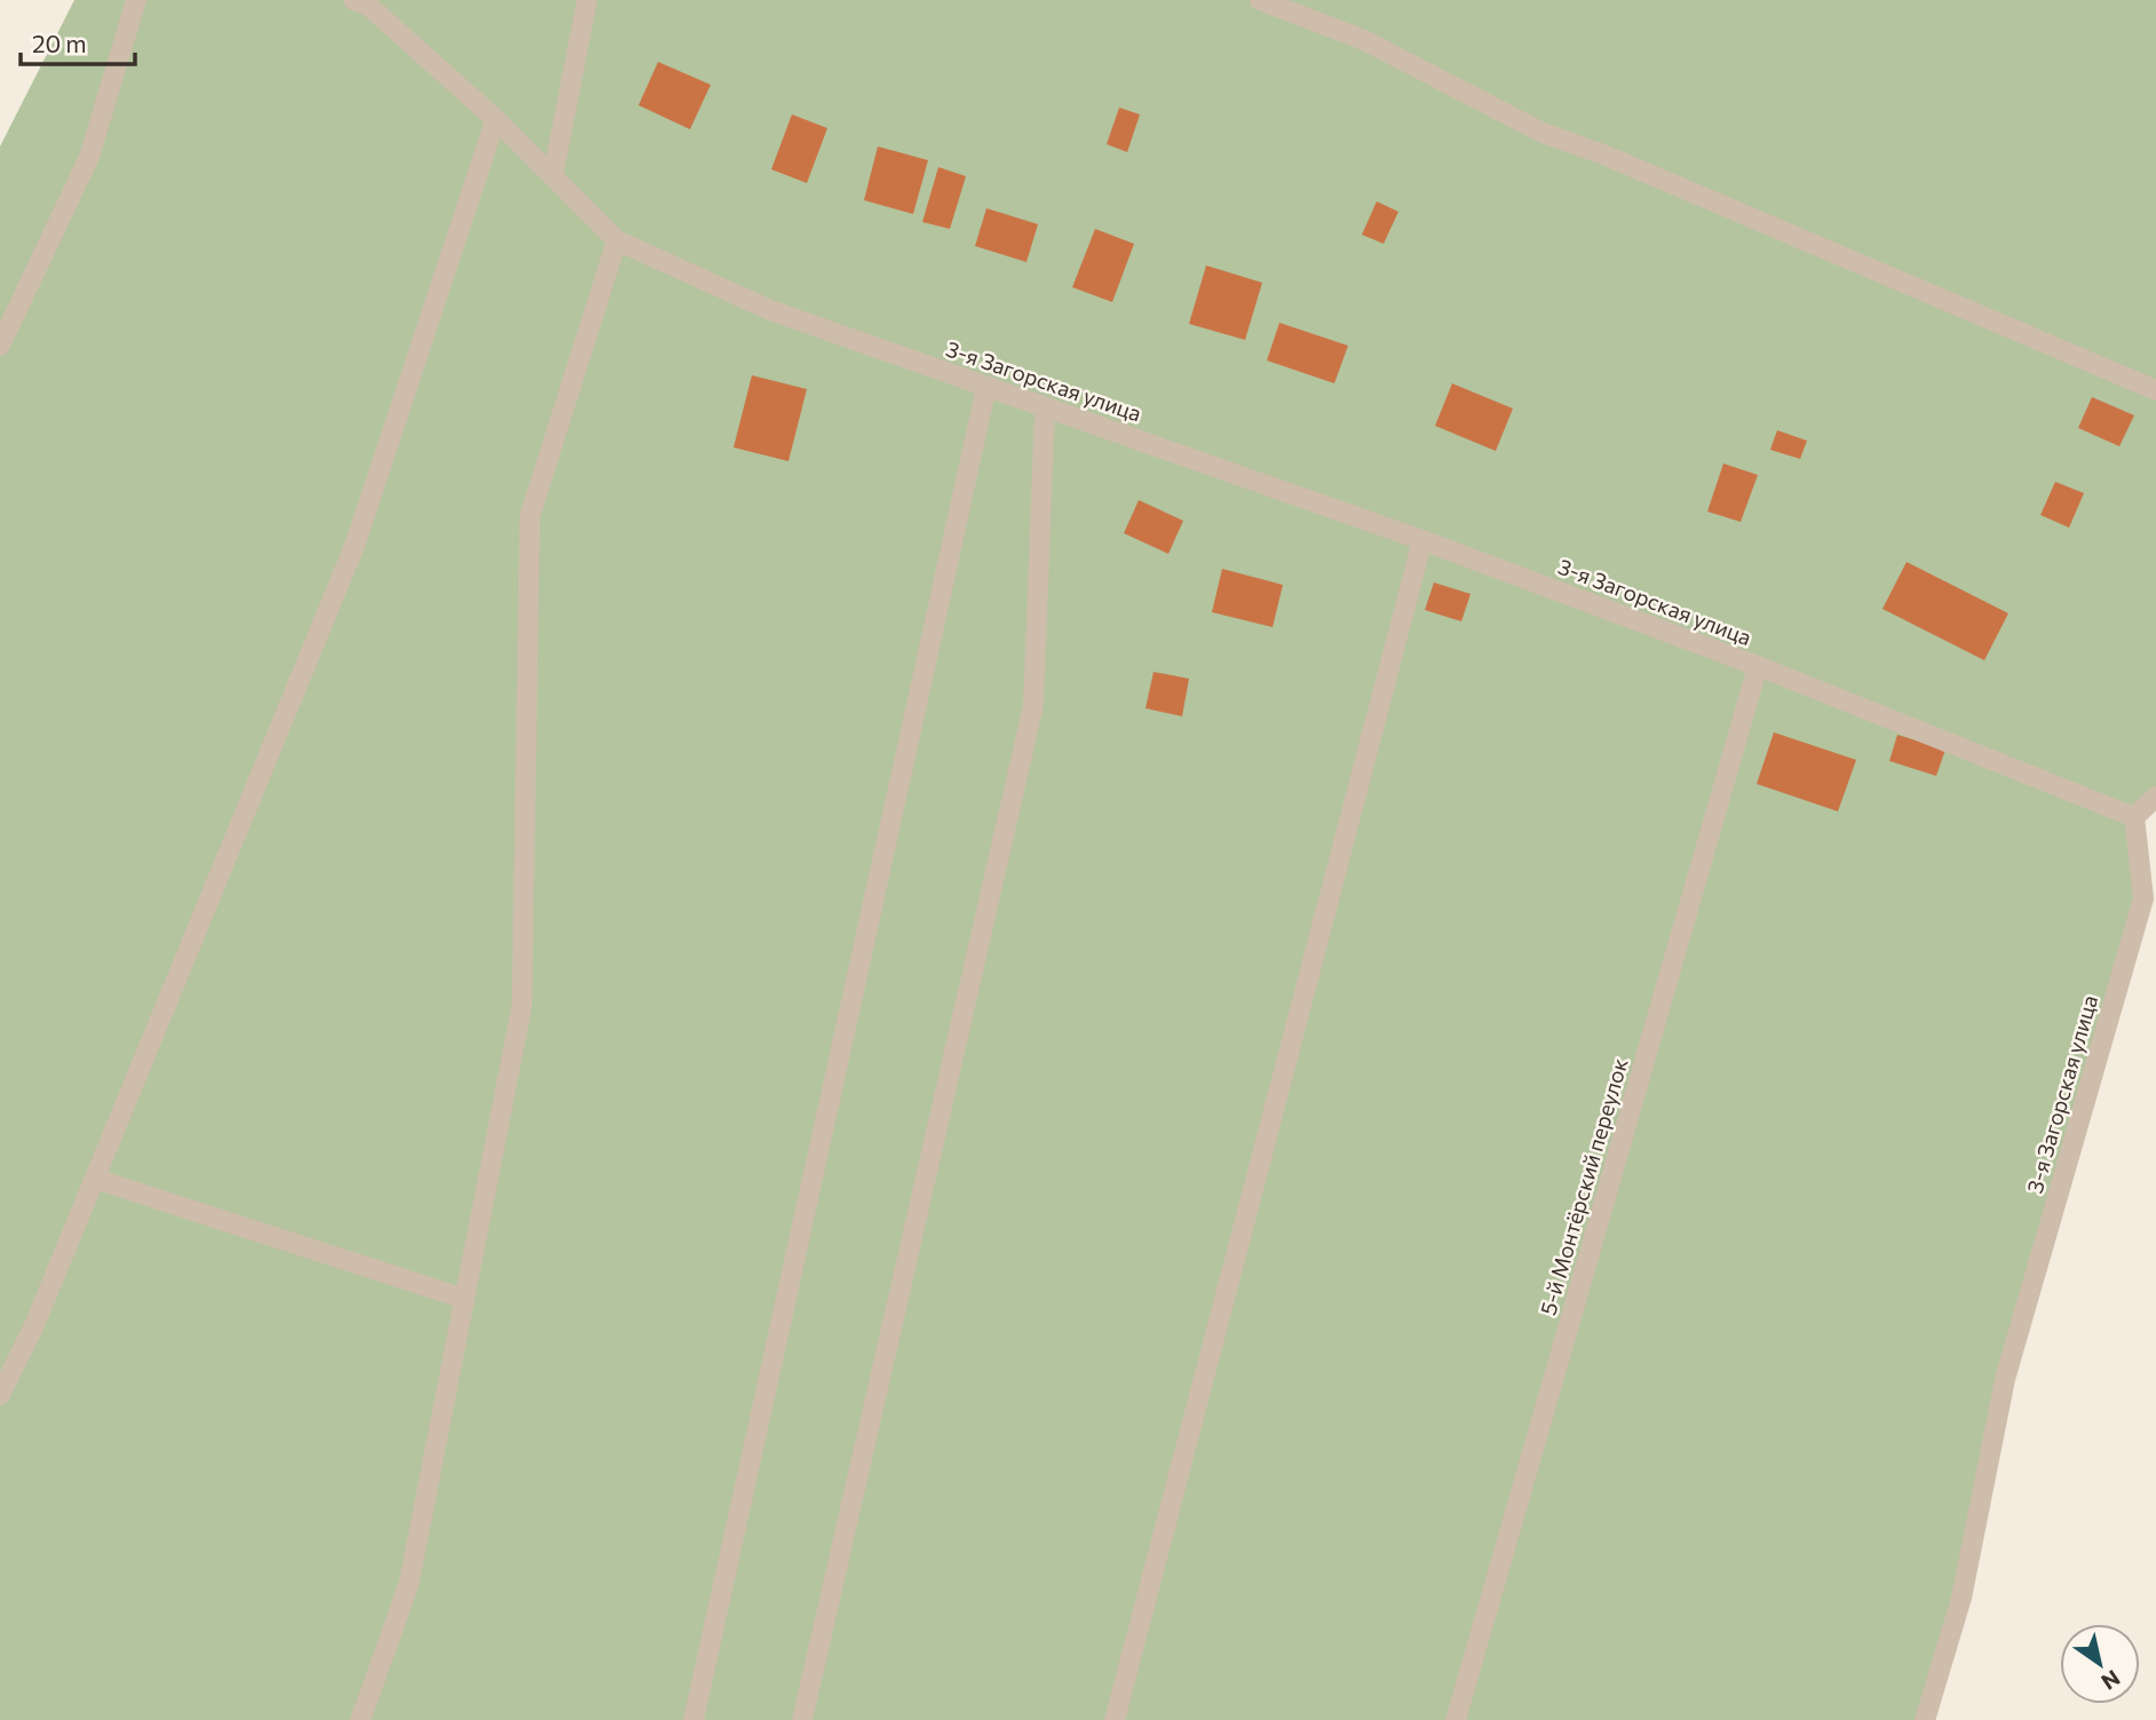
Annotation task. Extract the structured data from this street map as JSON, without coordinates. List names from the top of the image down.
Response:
{
  "streets": {
    "street": ["3-я Загорская улица", "5-й Монтёрский переулок"]
  },
  "crossings": [
    ["3-я Загорская улица", "5-й Монтёрский переулок"]
  ],
  "scale_bar": "20 m",
  "north": "bottom right"
}
